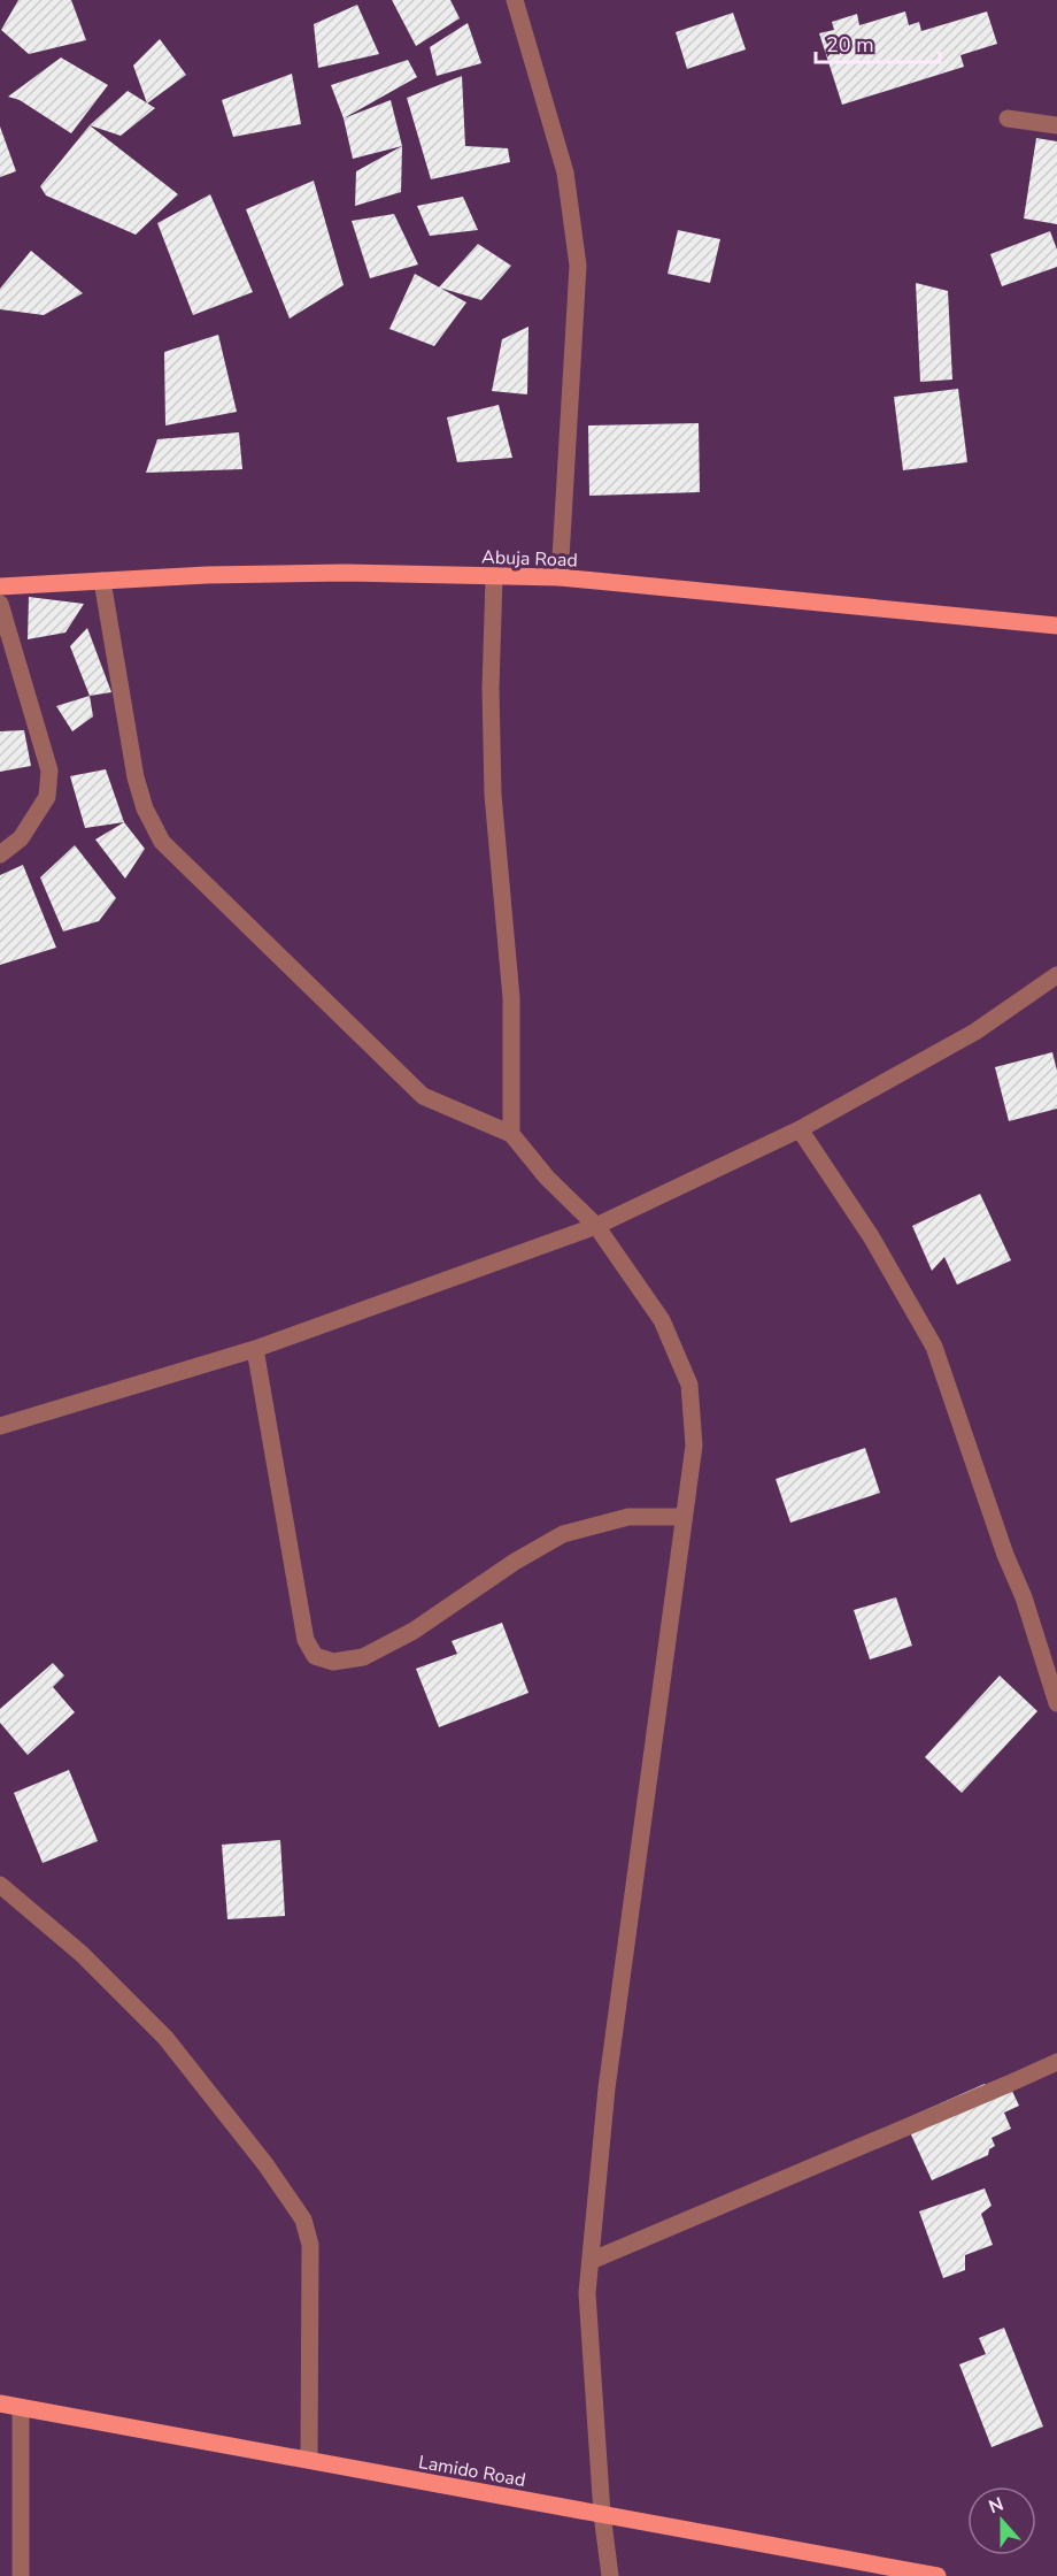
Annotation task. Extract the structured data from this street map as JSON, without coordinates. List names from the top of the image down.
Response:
{
  "streets": {
    "main road": ["Abuja Road", "Lamido Road"]
  },
  "scale_bar": "20 m",
  "north": "top"
}
